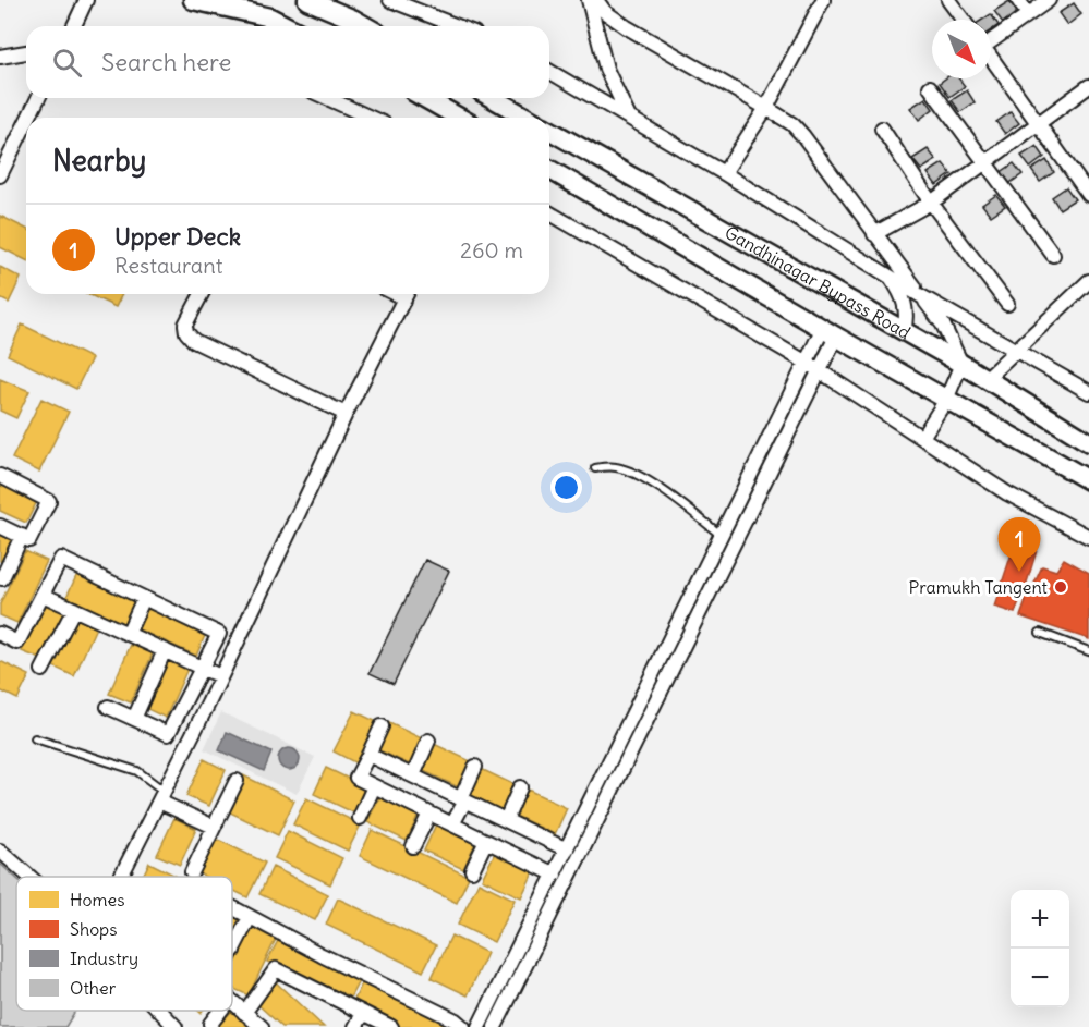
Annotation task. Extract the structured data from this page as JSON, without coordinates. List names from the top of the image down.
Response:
{
  "streets": {
    "main road": ["Gandhinagar Bypass Road"]
  },
  "places": ["Pramukh Tangent"],
  "legend": [
    "Homes",
    "Shops",
    "Industry",
    "Other"
  ],
  "north": "bottom right",
  "page": {
    "search": "Search here",
    "heading": "Nearby",
    "list": [
      {
        "mark": "1",
        "name": "Upper Deck",
        "note": "Restaurant",
        "value": "260 m"
      }
    ],
    "pins": "1",
    "map_buttons": ["+", "−"]
  }
}
